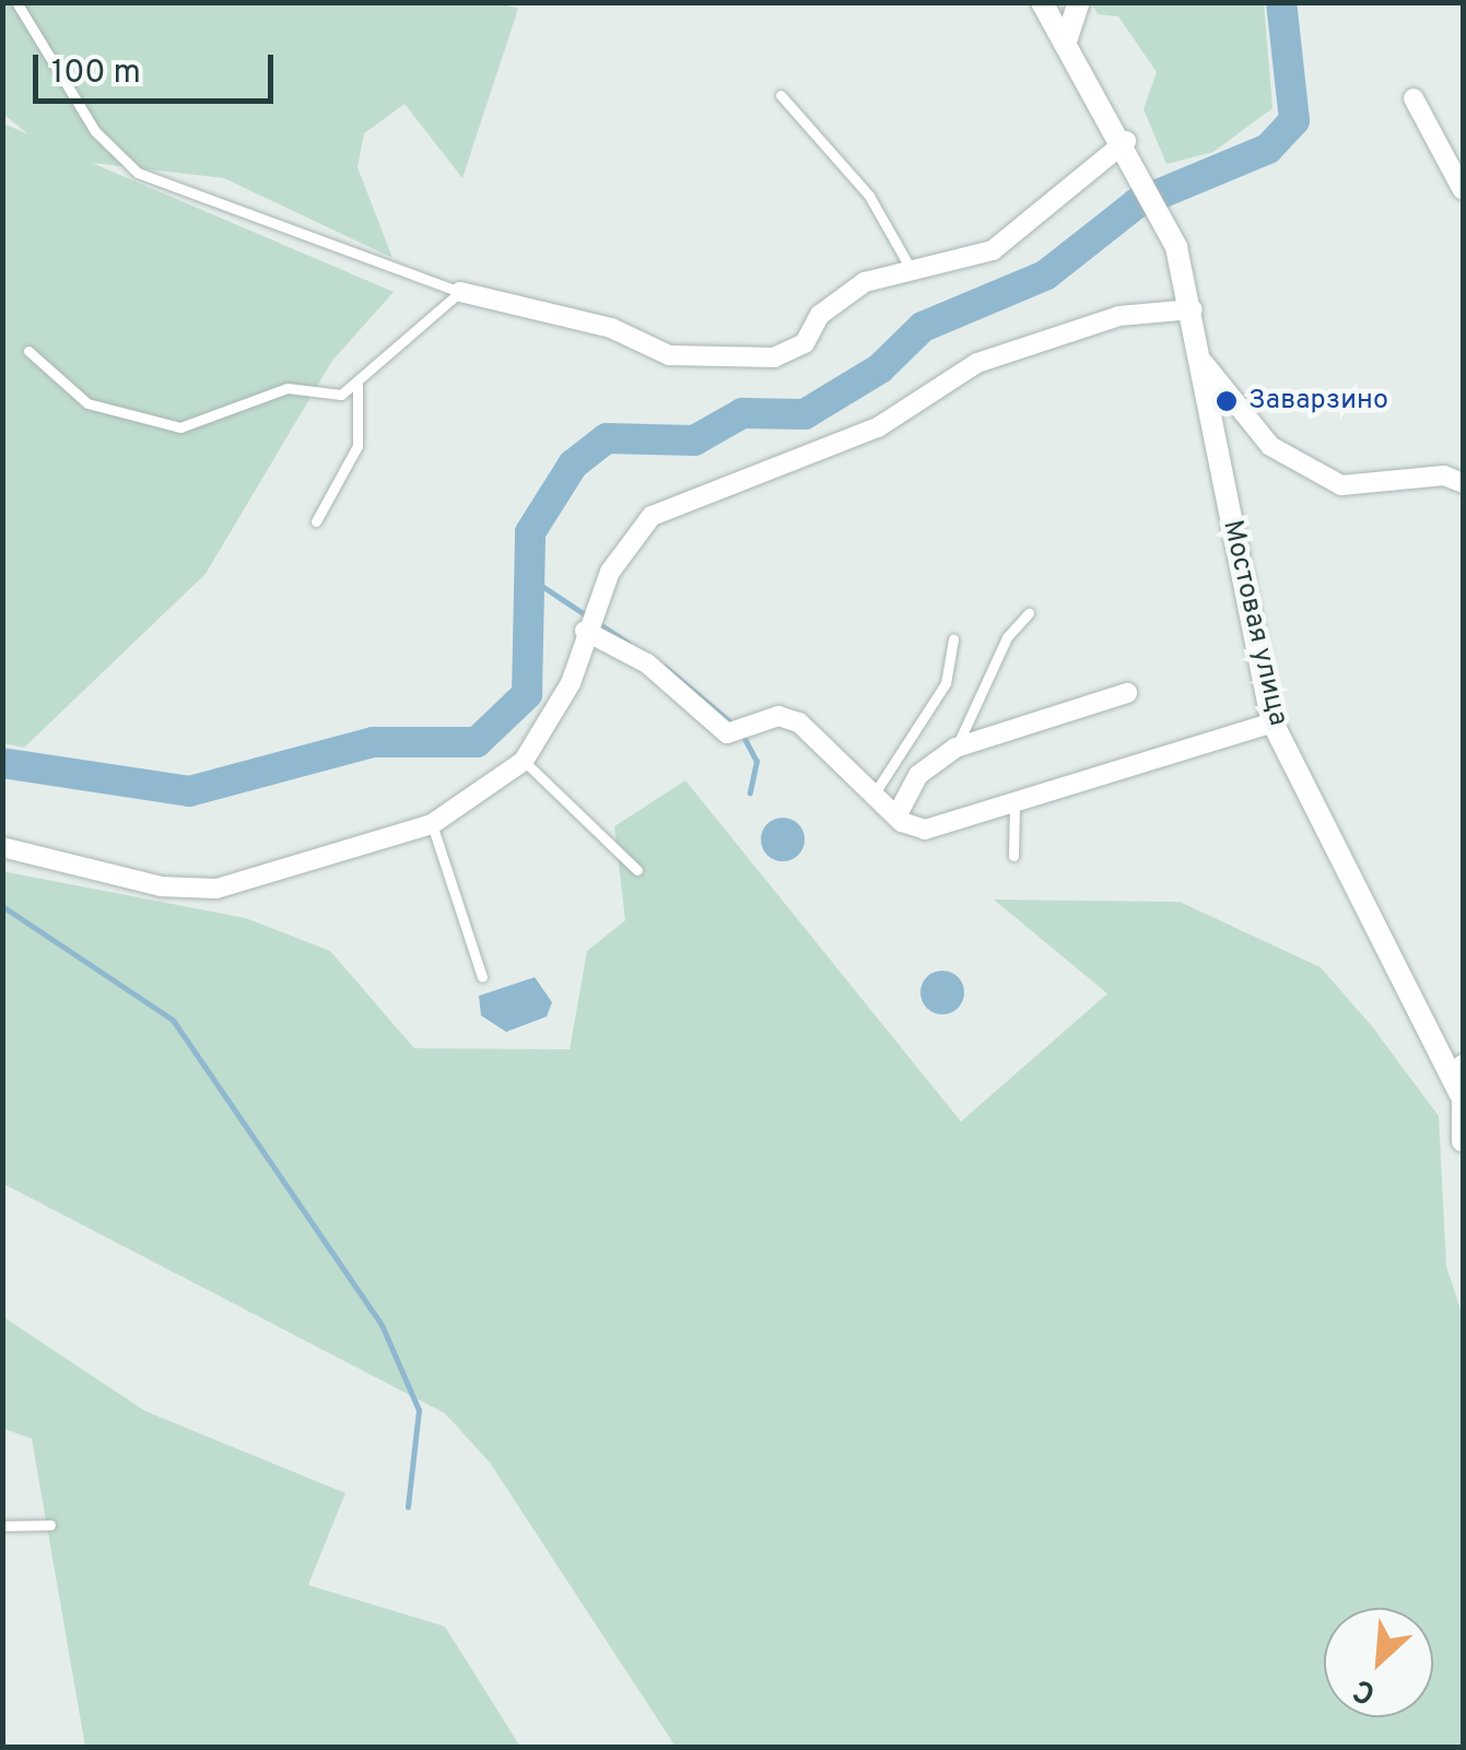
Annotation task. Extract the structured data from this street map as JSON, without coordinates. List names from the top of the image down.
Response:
{
  "streets": {
    "street": ["Мостовая улица"]
  },
  "places": ["Заварзино"],
  "scale_bar": "100 m",
  "north": "bottom left"
}
